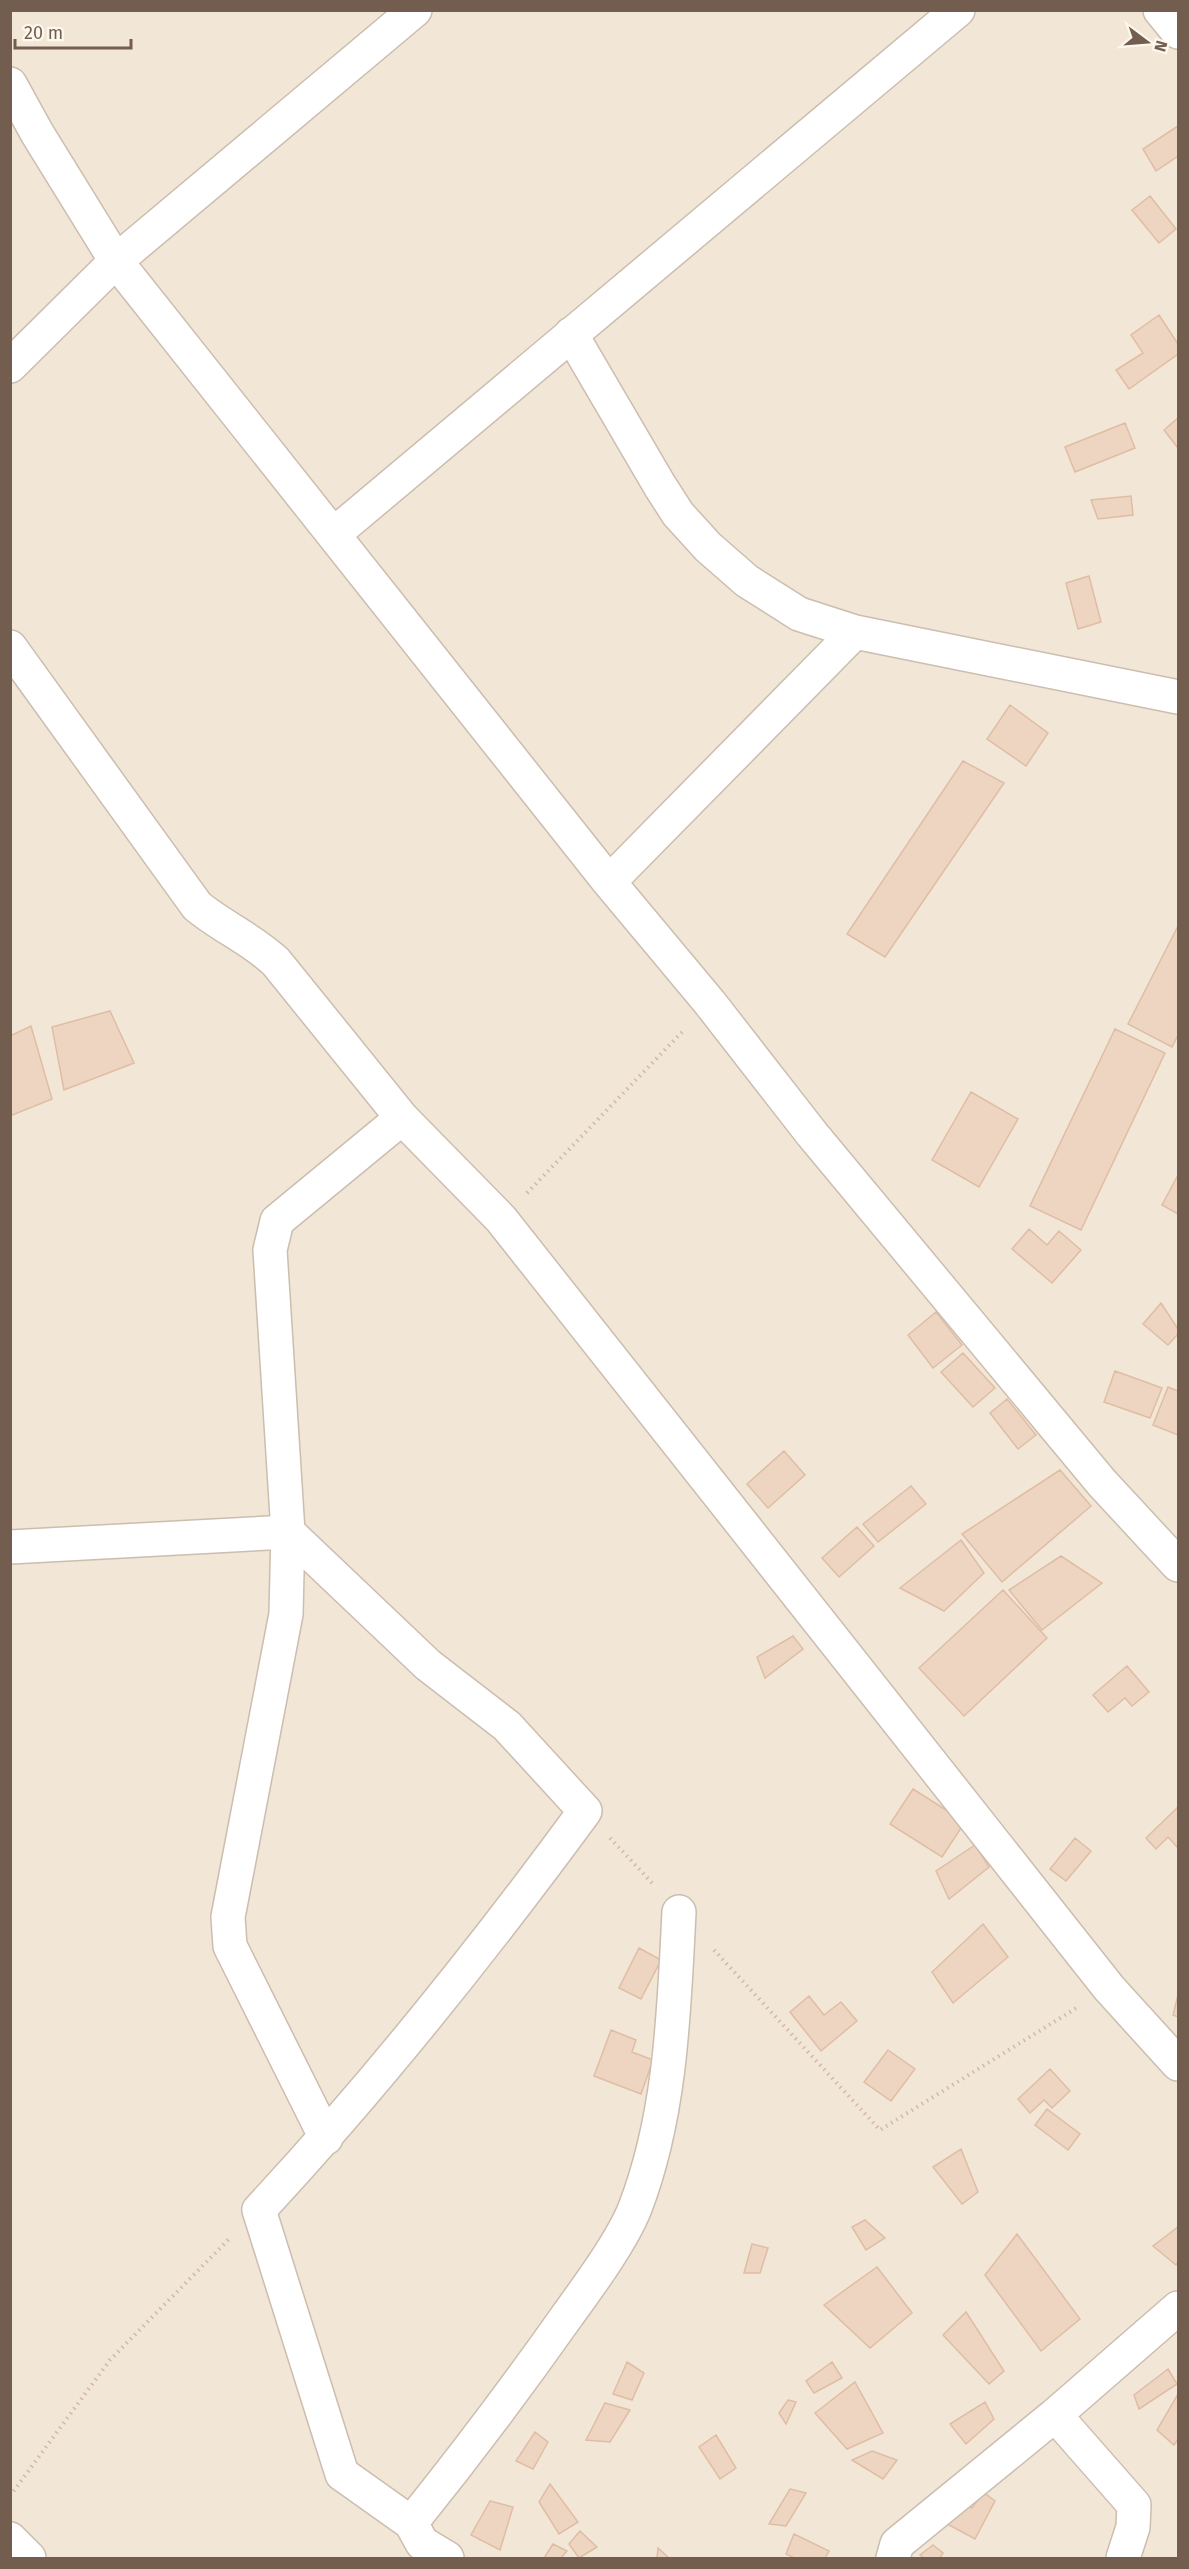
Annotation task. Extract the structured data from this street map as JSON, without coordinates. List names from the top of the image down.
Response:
{
  "scale_bar": "20 m",
  "north": "right"
}
